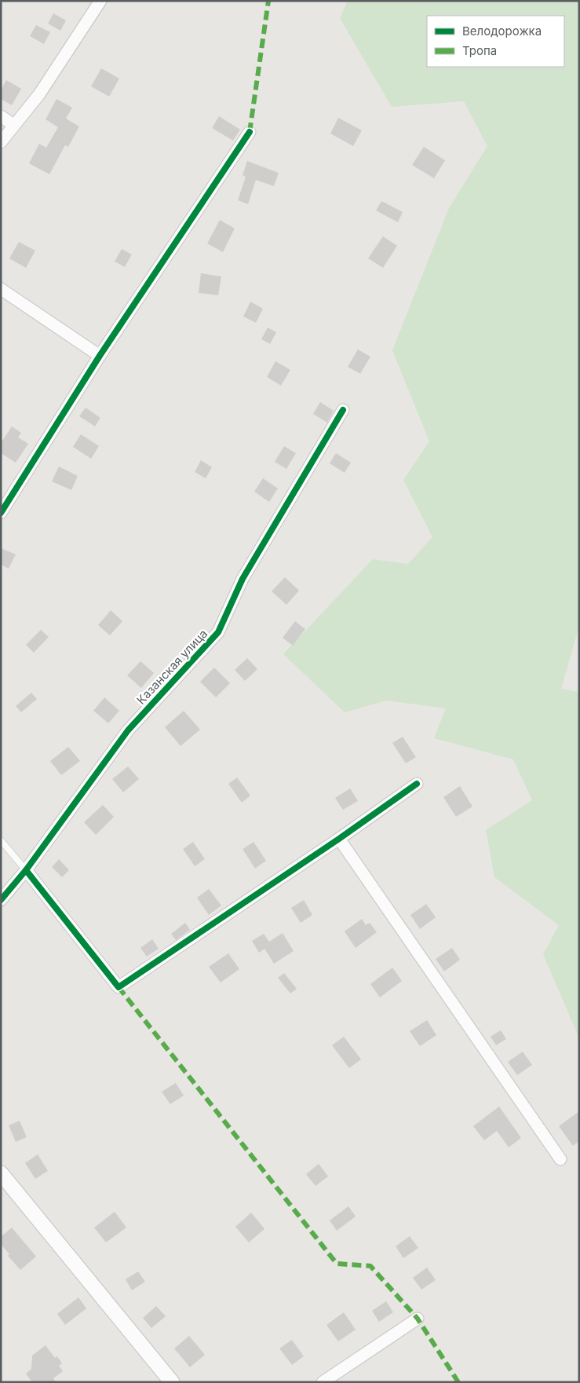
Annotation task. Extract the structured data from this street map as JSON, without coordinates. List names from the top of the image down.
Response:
{
  "streets": {
    "street": ["Казанская улица"]
  },
  "legend": ["Велодорожка", "Тропа"]
}
